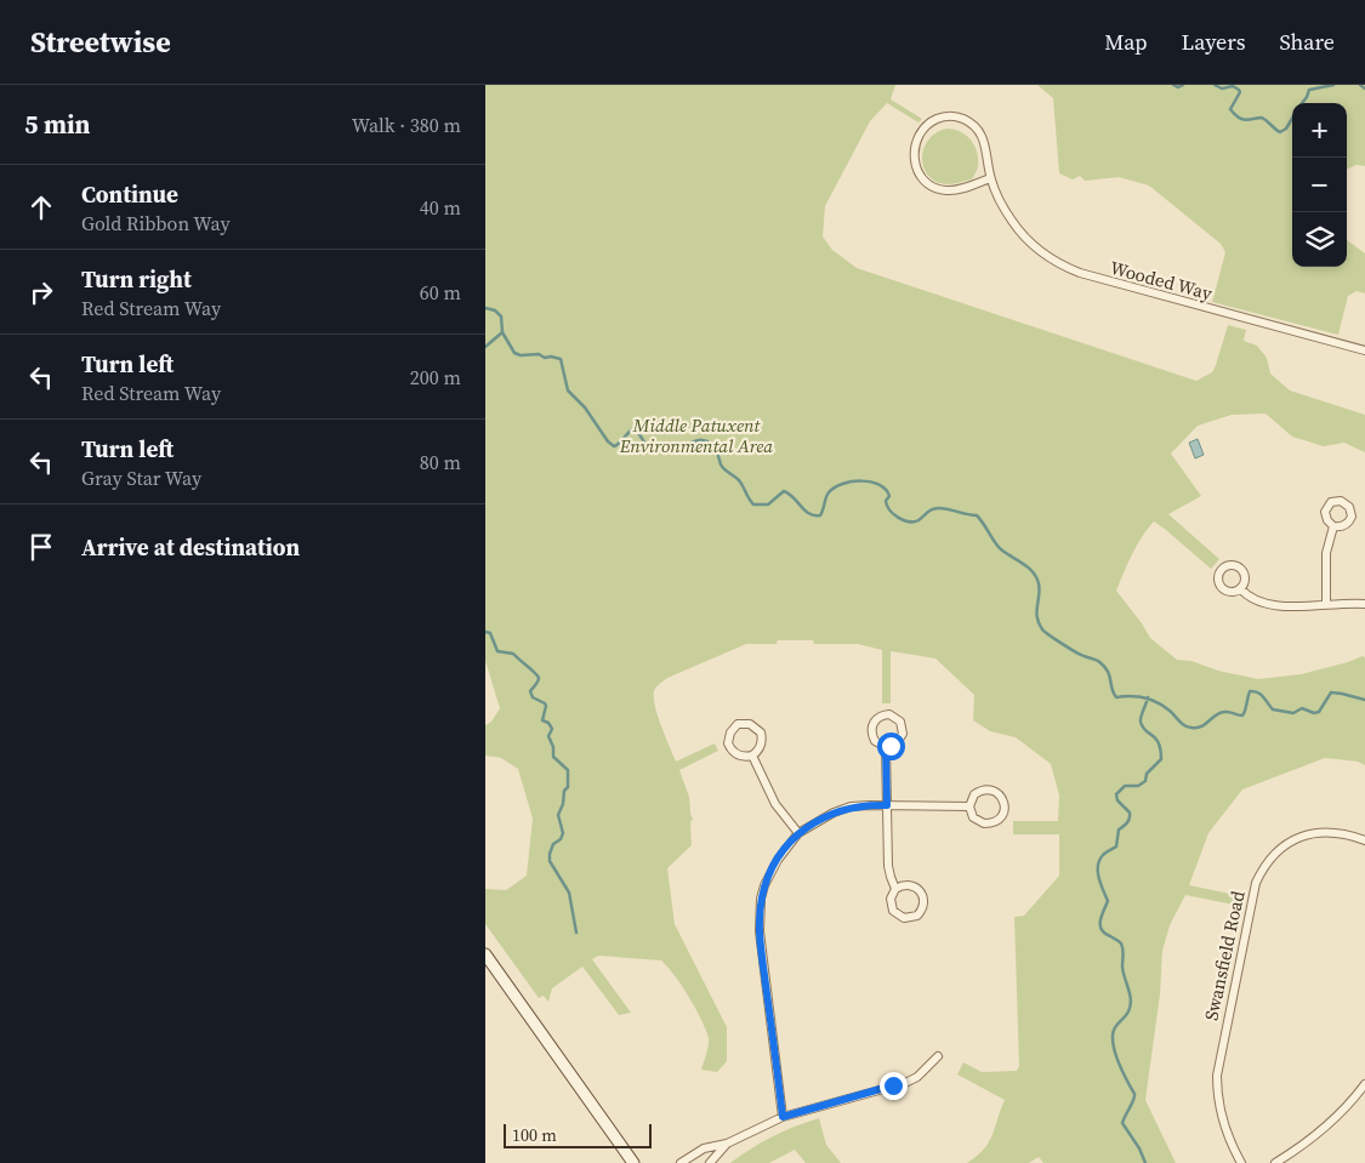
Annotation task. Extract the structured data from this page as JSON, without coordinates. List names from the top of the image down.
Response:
{
  "streets": {
    "street": ["Wooded Way", "Swansfield Road"]
  },
  "parks": ["Middle Patuxent Environmental Area"],
  "scale_bar": "100 m",
  "page": {
    "header": "Streetwise",
    "nav": ["Map", "Layers", "Share"],
    "heading": ["5 min", "Walk · 380 m"],
    "map_buttons": ["+", "−"],
    "list": [
      ["Continue", "Gold Ribbon Way", "40 m"],
      ["Turn right", "Red Stream Way", "60 m"],
      ["Turn left", "Red Stream Way", "200 m"],
      ["Turn left", "Gray Star Way", "80 m"],
      "Arrive at destination"
    ],
    "scale": "100 m"
  }
}
